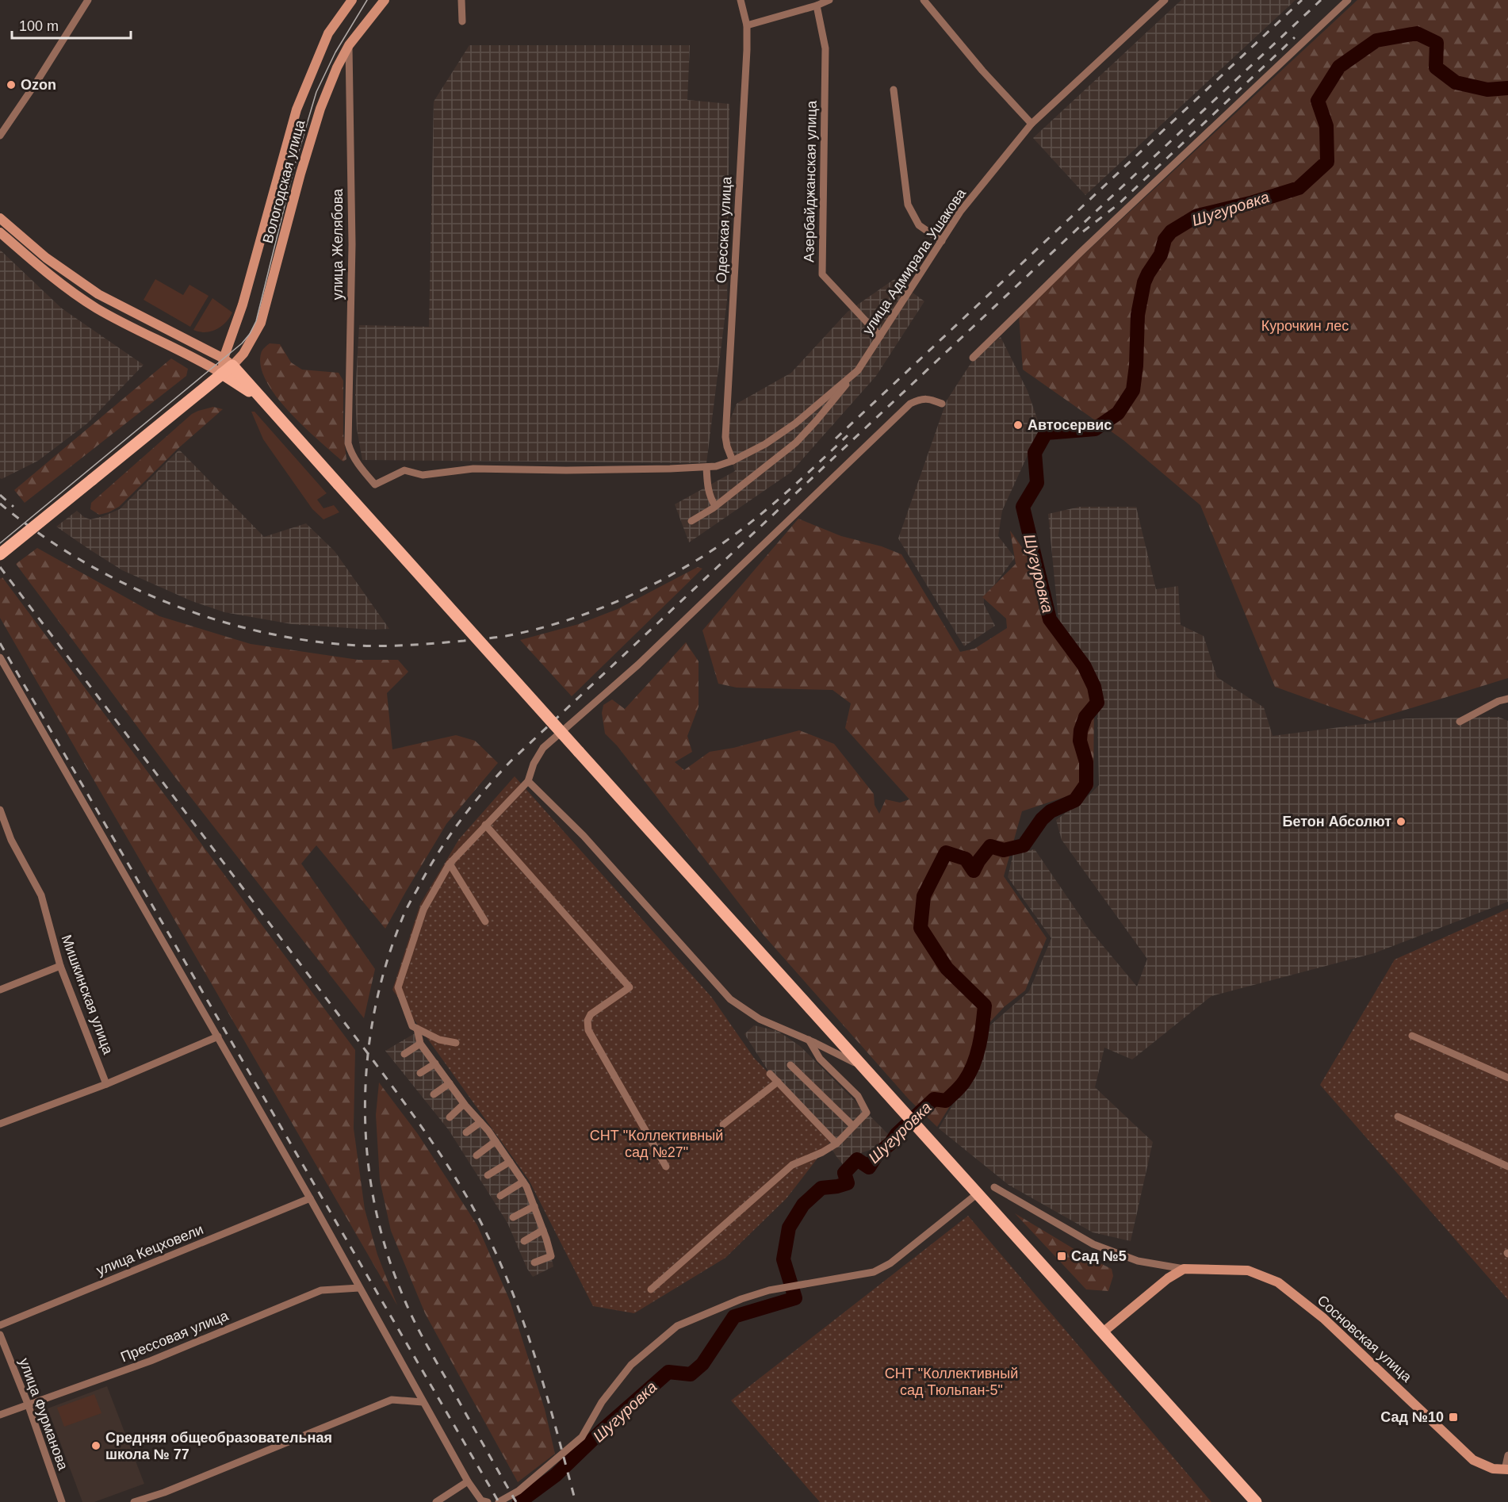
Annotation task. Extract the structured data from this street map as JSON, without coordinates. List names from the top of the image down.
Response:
{
  "streets": {
    "main road": ["Вологодская улица", "Сосновская улица"],
    "street": [
      "Азербайджанская улица",
      "Одесская улица",
      "улица Желябова",
      "улица Адмирала Ушакова",
      "Мишкинская улица",
      "улица Кецховели",
      "Прессовая улица",
      "улица Фурманова"
    ]
  },
  "crossings": [
    ["Вологодская улица", "улица Желябова"],
    ["Азербайджанская улица", "улица Адмирала Ушакова"],
    ["Одесская улица", "улица Адмирала Ушакова"],
    ["улица Желябова", "улица Адмирала Ушакова"],
    ["Прессовая улица", "улица Фурманова"]
  ],
  "water": ["Шугуровка"],
  "parks": ["Курочкин лес", "СНТ \"Коллективный сад №27\"", "СНТ \"Коллективный сад Тюльпан-5\""],
  "places": {
    "other": [
      "Ozon",
      "Автосервис",
      "Бетон Абсолют",
      "Средняя общеобразовательная школа № 77"
    ],
    "transit": ["Сад №5", "Сад №10"]
  },
  "scale_bar": "100 m"
}
